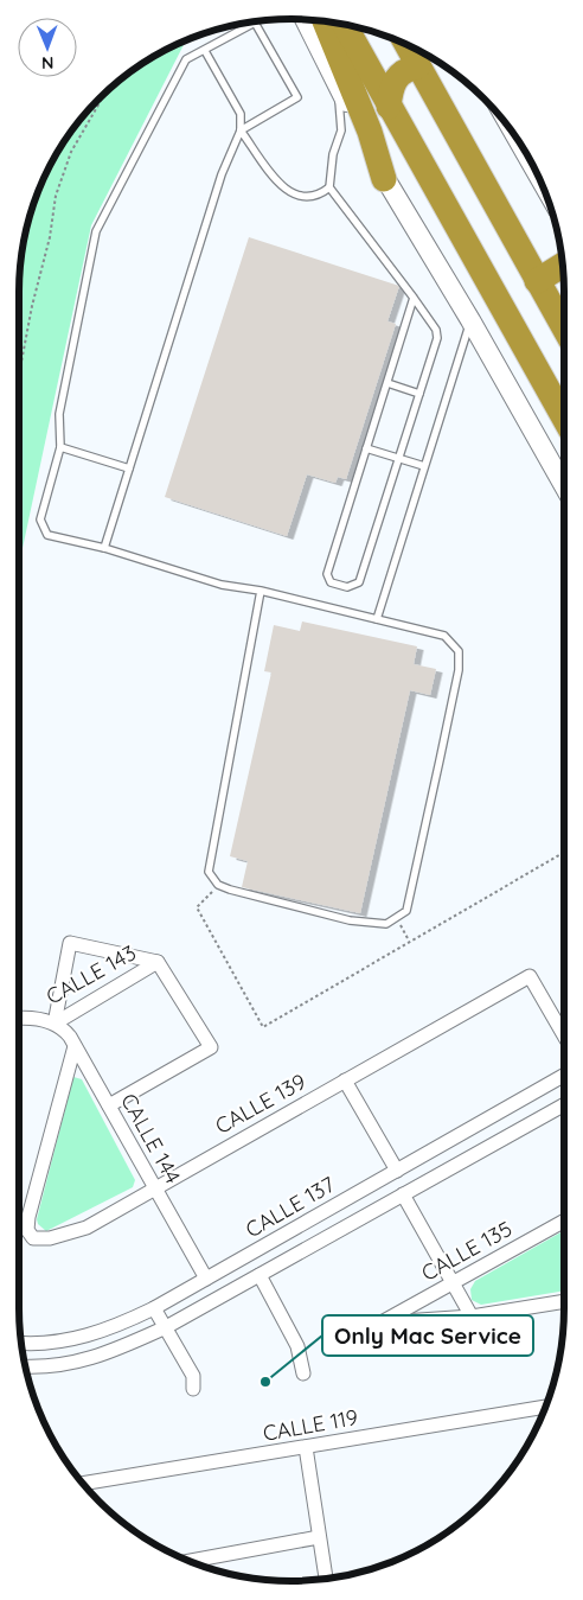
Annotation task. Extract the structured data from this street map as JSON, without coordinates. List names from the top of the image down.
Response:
{
  "streets": {
    "street": [
      "CALLE 143",
      "CALLE 139",
      "CALLE 144",
      "CALLE 137",
      "CALLE 135",
      "CALLE 119"
    ]
  },
  "crossings": [
    ["CALLE 143", "CALLE 144"],
    ["CALLE 139", "CALLE 144"],
    ["CALLE 144", "CALLE 137"]
  ],
  "places": ["Only Mac Service"],
  "north": "bottom"
}
